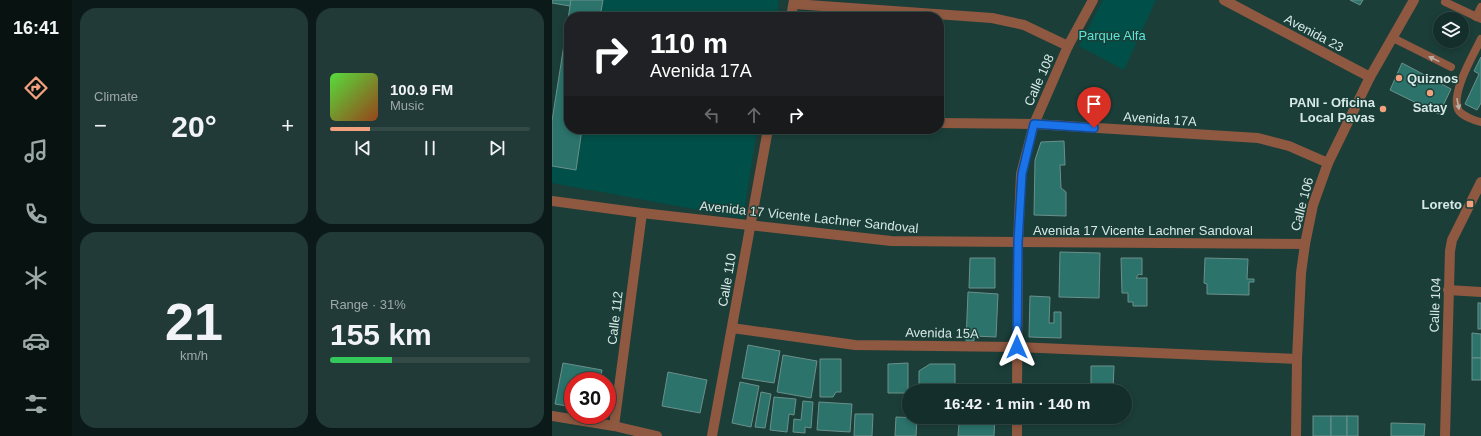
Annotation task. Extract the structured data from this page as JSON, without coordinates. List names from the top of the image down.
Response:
{
  "streets": {
    "street": [
      "Avenida 23",
      "Calle 108",
      "Avenida 17A",
      "Calle 106",
      "Avenida 17 Vicente Lachner Sandoval",
      "Calle 110",
      "Calle 104",
      "Calle 112",
      "Avenida 15A"
    ]
  },
  "crossings": [
    ["Avenida 23", "Calle 106"],
    ["Calle 108", "Avenida 17A"],
    ["Calle 108", "Avenida 17 Vicente Lachner Sandoval"],
    ["Calle 108", "Avenida 15A"],
    ["Avenida 17A", "Calle 106"],
    ["Calle 106", "Avenida 17 Vicente Lachner Sandoval"],
    ["Calle 106", "Avenida 15A"],
    ["Avenida 17 Vicente Lachner Sandoval", "Calle 110"],
    ["Avenida 17 Vicente Lachner Sandoval", "Calle 112"],
    ["Calle 110", "Avenida 15A"]
  ],
  "parks": ["Parque Alfa"],
  "places": {
    "other": ["Quiznos", "Satay", "PANI - Oficina Local Pavas"],
    "transit": ["Loreto"]
  },
  "page": {
    "tabs": "16:41",
    "tile": [
      "Climate",
      ["21", "km/h"],
      ["Range · 31%", "155 km"]
    ],
    "turn": ["110 m", "Avenida 17A"],
    "song": ["100.9 FM", "Music"],
    "heat": ["−", "20°", "+"],
    "limit": "30",
    "trip": "16:42 · 1 min · 140 m"
  }
}
